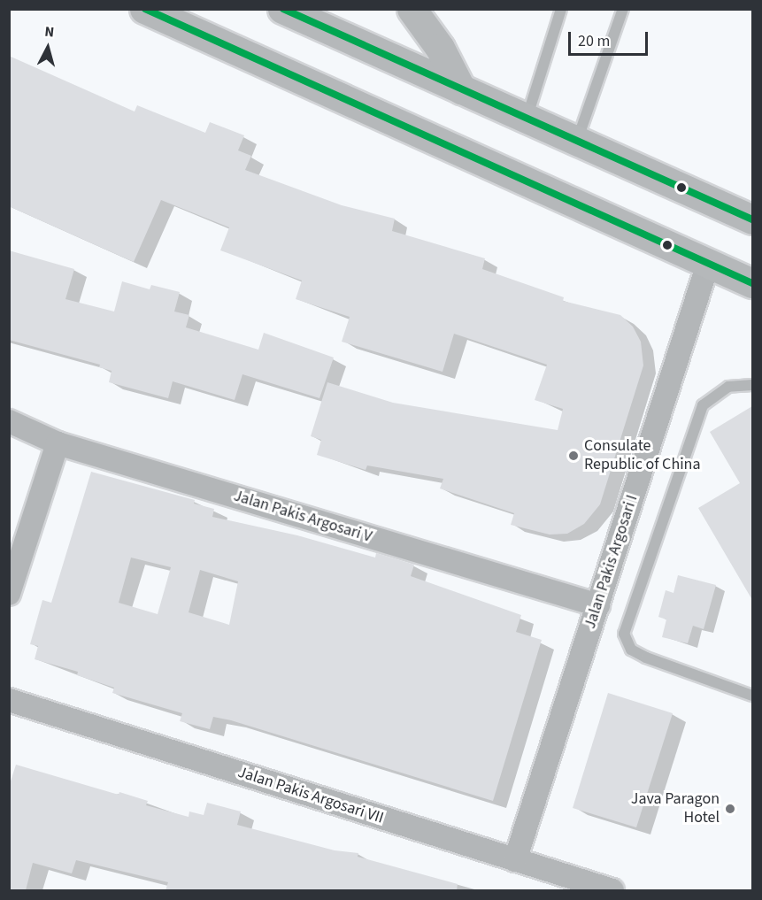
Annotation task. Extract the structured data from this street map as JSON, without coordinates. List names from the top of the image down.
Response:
{
  "streets": {
    "street": ["Jalan Pakis Argosari V", "Jalan Pakis Argosari I", "Jalan Pakis Argosari VII"]
  },
  "crossings": [
    ["Jalan Pakis Argosari V", "Jalan Pakis Argosari I"],
    ["Jalan Pakis Argosari I", "Jalan Pakis Argosari VII"]
  ],
  "places": ["Consulate Republic of China", "Java Paragon Hotel"],
  "scale_bar": "20 m",
  "north": "top"
}
